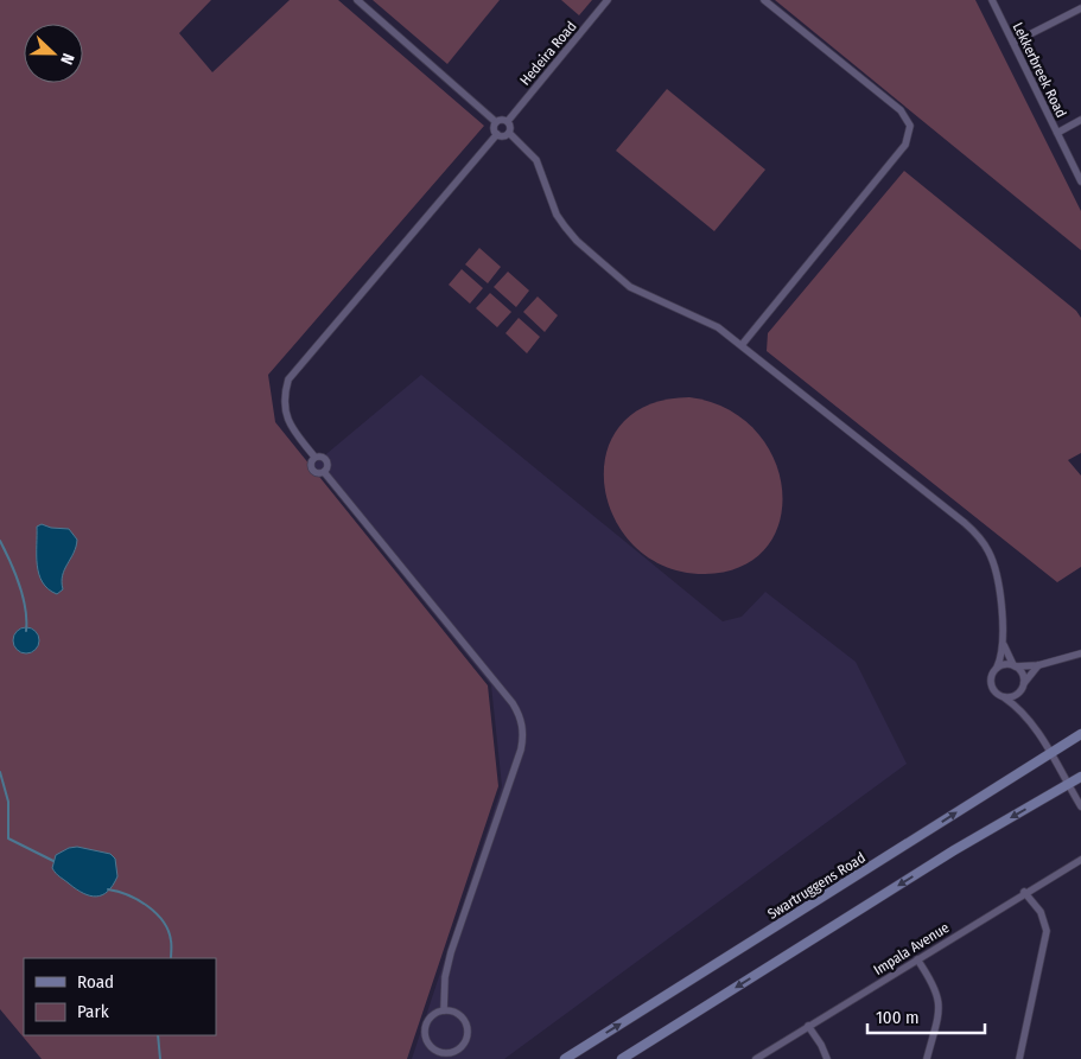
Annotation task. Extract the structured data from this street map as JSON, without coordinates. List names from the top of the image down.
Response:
{
  "streets": {
    "main road": ["Swartruggens Road"],
    "street": ["Hedeira Road", "Lekkerbreek Road", "Impala Avenue"]
  },
  "legend": ["Road", "Park"],
  "scale_bar": "100 m",
  "north": "right"
}
